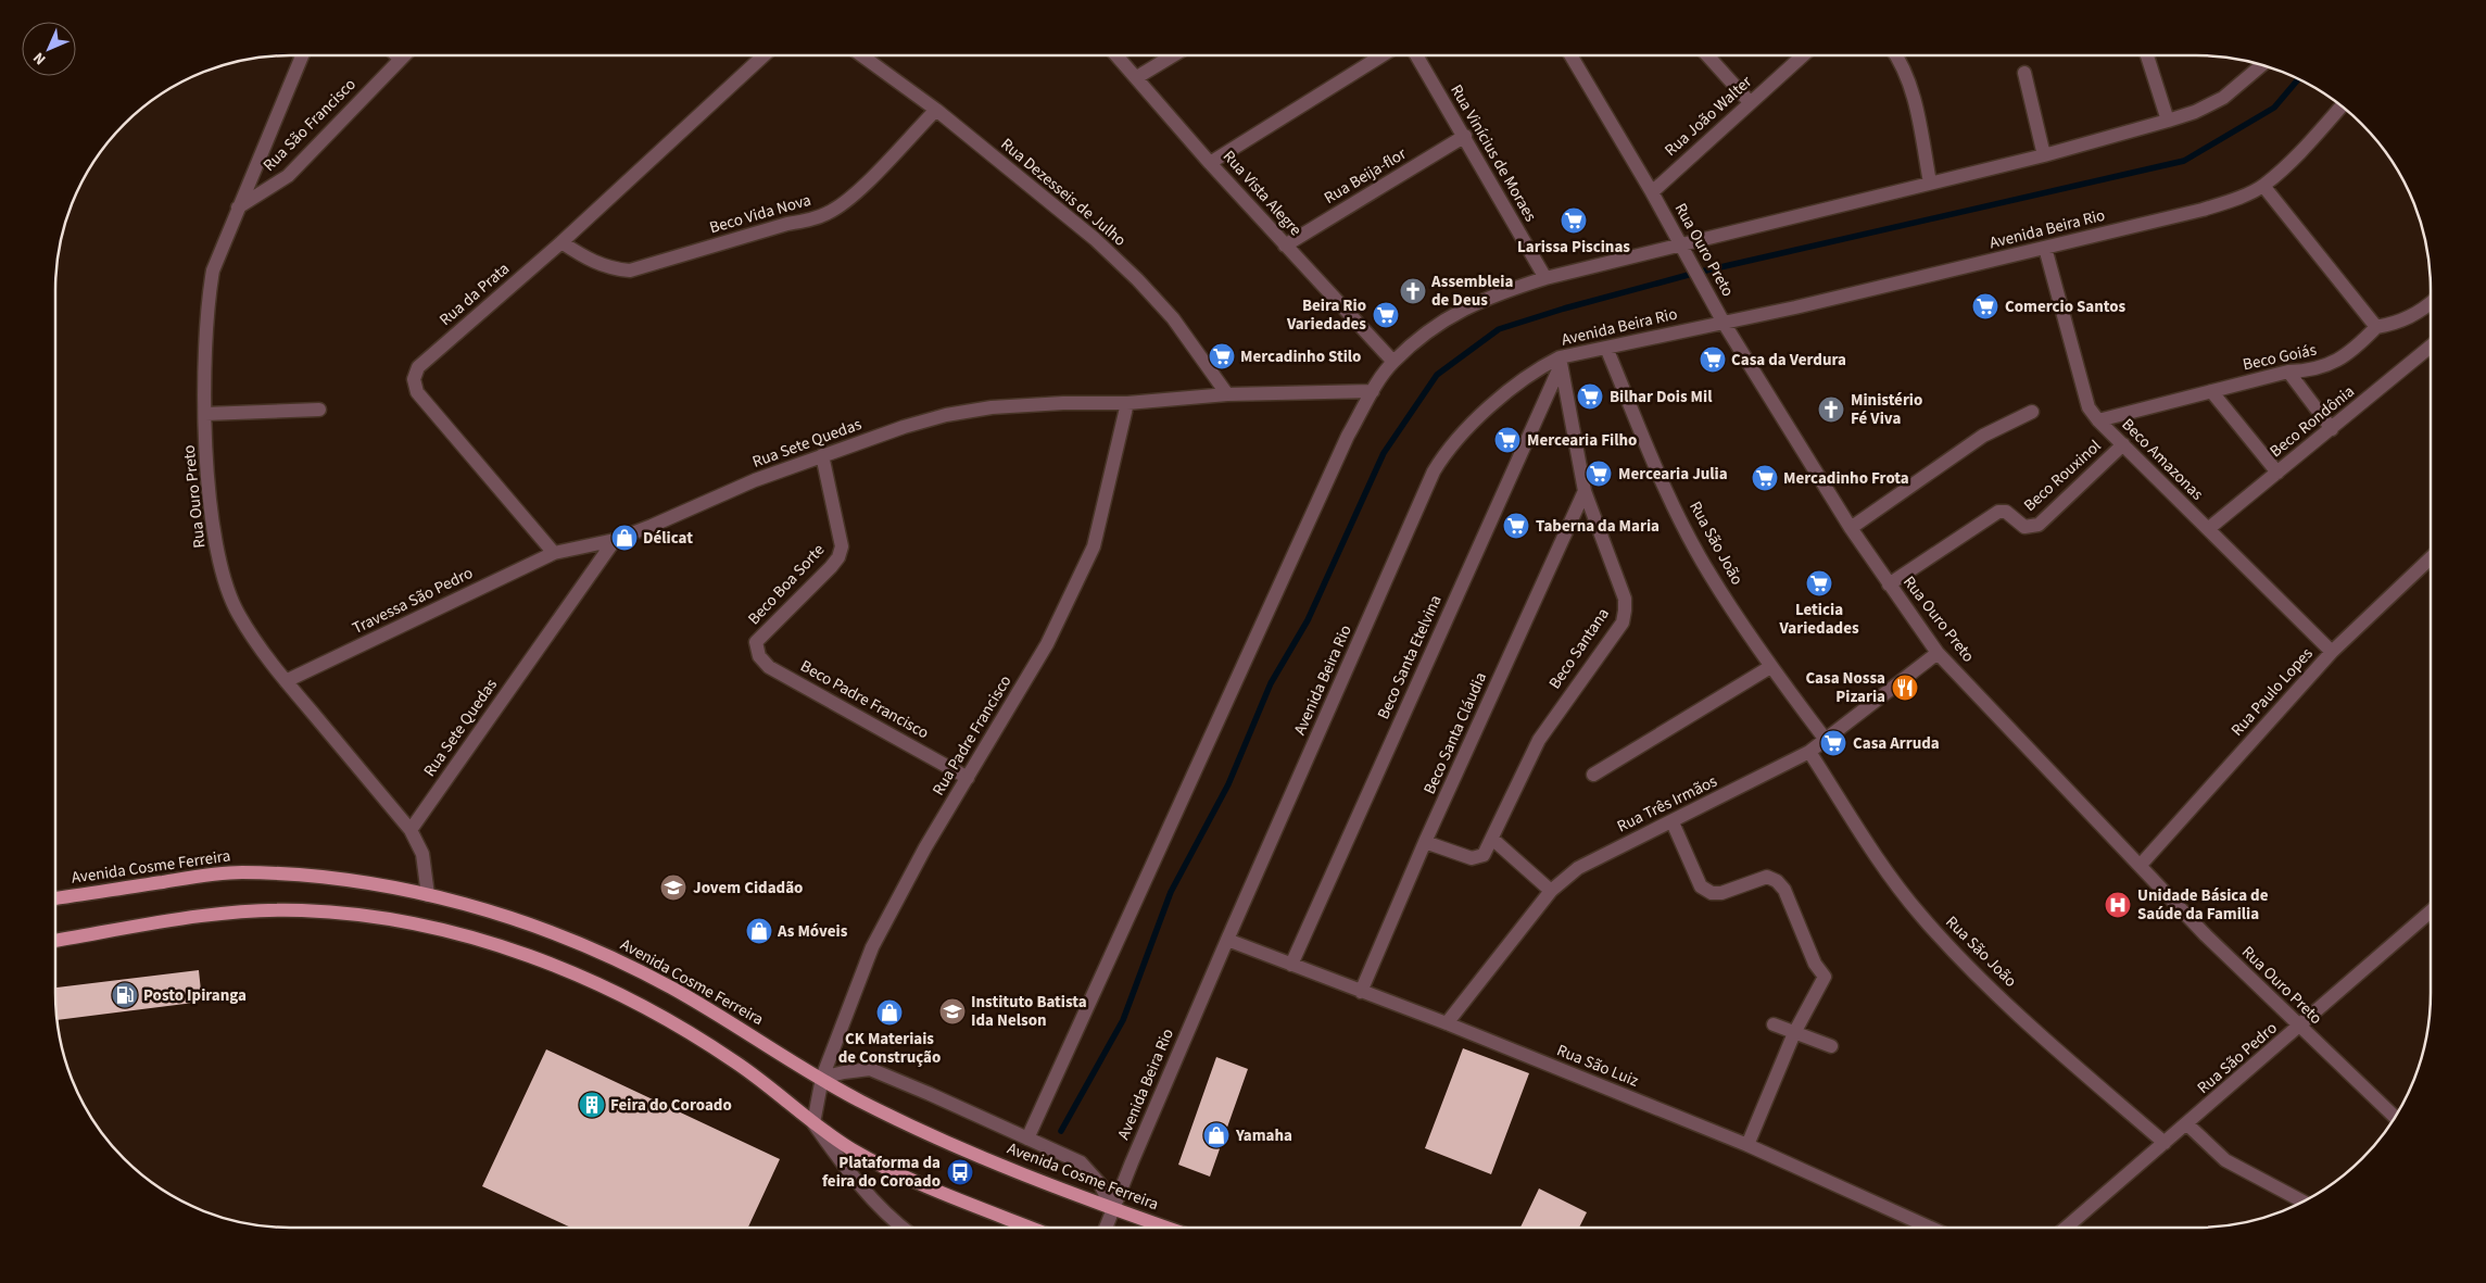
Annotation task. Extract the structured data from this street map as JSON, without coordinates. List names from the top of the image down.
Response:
{
  "streets": {
    "main road": ["Avenida Cosme Ferreira"],
    "street": [
      "Rua João Walter",
      "Rua São Francisco",
      "Rua Vinícius de Moraes",
      "Rua Beija-flor",
      "Rua Dezesseis de Julho",
      "Rua Vista Alegre",
      "Beco Vida Nova",
      "Avenida Beira Rio",
      "Rua Ouro Preto",
      "Rua da Prata",
      "Beco Goiás",
      "Beco Rondônia",
      "Rua Sete Quedas",
      "Beco Amazonas",
      "Beco Rouxinol",
      "Rua São João",
      "Beco Boa Sorte",
      "Travessa São Pedro",
      "Beco Santana",
      "Beco Santa Etelvina",
      "Rua Paulo Lopes",
      "Beco Padre Francisco",
      "Beco Santa Cláudia",
      "Rua Padre Francisco",
      "Rua Três Irmãos",
      "Rua São Pedro",
      "Rua São Luiz"
    ]
  },
  "crossings": [
    ["Rua João Walter", "Rua Ouro Preto"],
    ["Rua São Francisco", "Rua Ouro Preto"],
    ["Rua Vinícius de Moraes", "Rua Beija-flor"],
    ["Rua Beija-flor", "Rua Vista Alegre"],
    ["Rua Dezesseis de Julho", "Beco Vida Nova"],
    ["Rua Dezesseis de Julho", "Rua Sete Quedas"],
    ["Beco Vida Nova", "Rua da Prata"],
    ["Avenida Beira Rio", "Rua Ouro Preto"],
    ["Avenida Beira Rio", "Beco Amazonas"],
    ["Avenida Beira Rio", "Rua São João"],
    ["Avenida Beira Rio", "Beco Santana"],
    ["Avenida Beira Rio", "Beco Santa Etelvina"],
    ["Avenida Beira Rio", "Avenida Cosme Ferreira"],
    ["Avenida Beira Rio", "Rua São Luiz"],
    ["Rua Ouro Preto", "Rua Sete Quedas"],
    ["Rua Ouro Preto", "Beco Rouxinol"],
    ["Rua Ouro Preto", "Travessa São Pedro"],
    ["Rua Ouro Preto", "Rua Paulo Lopes"],
    ["Rua Ouro Preto", "Rua Três Irmãos"],
    ["Rua Ouro Preto", "Avenida Cosme Ferreira"],
    ["Rua Ouro Preto", "Rua São Pedro"],
    ["Rua da Prata", "Travessa São Pedro"],
    ["Beco Goiás", "Beco Amazonas"],
    ["Beco Rondônia", "Beco Amazonas"],
    ["Rua Sete Quedas", "Beco Boa Sorte"],
    ["Rua Sete Quedas", "Rua Padre Francisco"],
    ["Beco Amazonas", "Beco Rouxinol"],
    ["Beco Amazonas", "Rua Paulo Lopes"],
    ["Rua São João", "Rua Três Irmãos"],
    ["Rua São João", "Rua São Pedro"],
    ["Beco Boa Sorte", "Beco Padre Francisco"],
    ["Beco Santana", "Beco Santa Etelvina"],
    ["Beco Santana", "Beco Santa Cláudia"],
    ["Beco Santa Etelvina", "Rua São Luiz"],
    ["Beco Padre Francisco", "Rua Padre Francisco"],
    ["Beco Santa Cláudia", "Rua São Luiz"],
    ["Rua Padre Francisco", "Avenida Cosme Ferreira"],
    ["Rua Três Irmãos", "Rua São Luiz"]
  ],
  "places": {
    "supermarket": [
      "Larissa Piscinas",
      "Comercio Santos",
      "Beira Rio Variedades",
      "Mercadinho Stilo",
      "Casa da Verdura",
      "Bilhar Dois Mil",
      "Mercearia Filho",
      "Mercearia Julia",
      "Mercadinho Frota",
      "Taberna da Maria",
      "Leticia Variedades",
      "Casa Arruda"
    ],
    "church": ["Assembleia de Deus", "Ministério Fé Viva"],
    "shop": [
      "Délicat",
      "As Móveis",
      "CK Materiais de Construção",
      "Yamaha"
    ],
    "restaurant": ["Casa Nossa Pizaria"],
    "school or university": ["Jovem Cidadão", "Instituto Batista Ida Nelson"],
    "hospital": ["Unidade Básica de Saúde da Familia"],
    "fuel station": ["Posto Ipiranga"],
    "building": ["Feira do Coroado"],
    "bus stop": ["Plataforma da feira do Coroado"]
  },
  "north": "bottom left"
}
